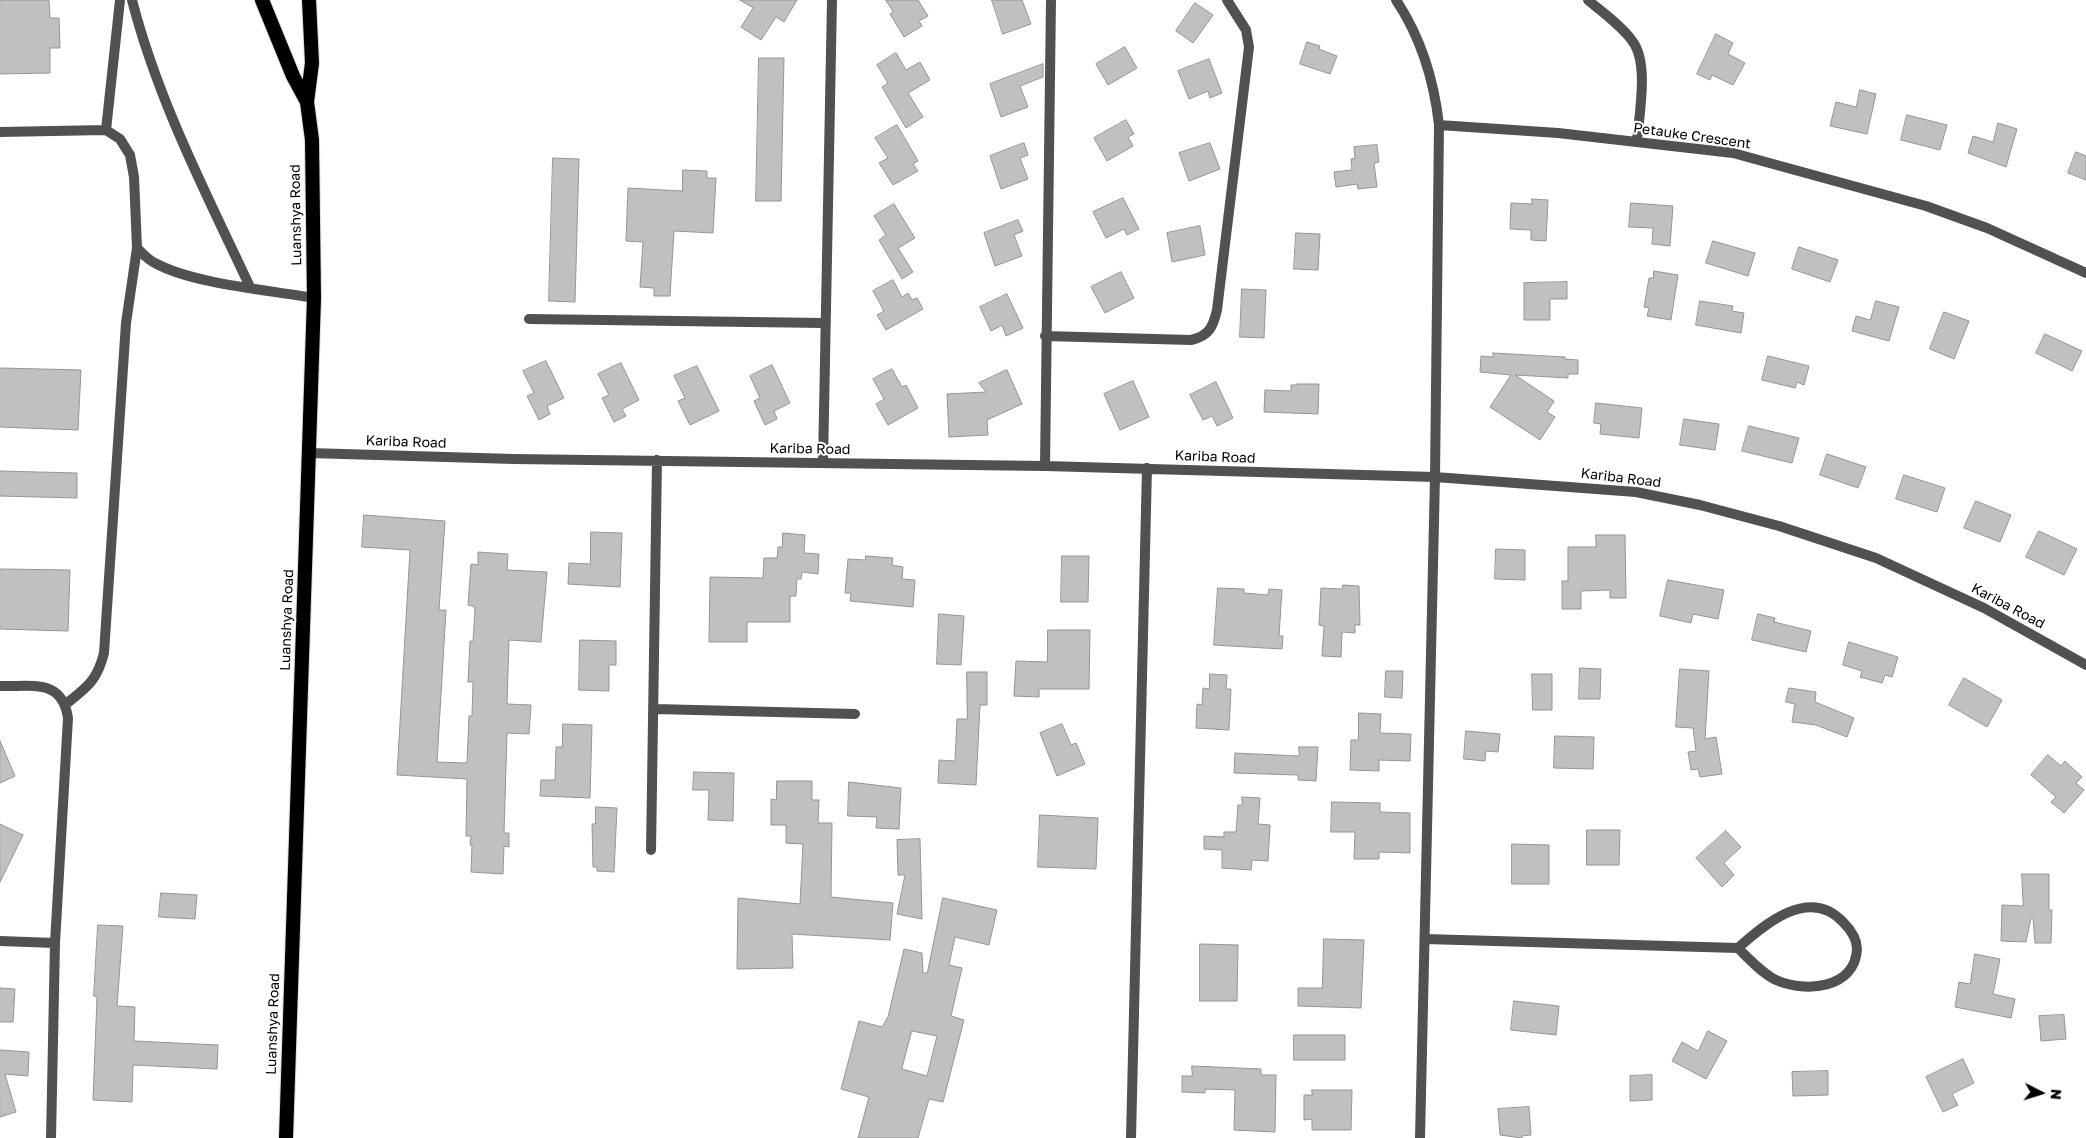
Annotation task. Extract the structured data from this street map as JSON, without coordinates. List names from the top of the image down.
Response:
{
  "streets": {
    "highway": ["Luanshya Road"],
    "street": ["Petauke Crescent", "Kariba Road"]
  },
  "crossings": [
    ["Luanshya Road", "Kariba Road"]
  ],
  "north": "right"
}
